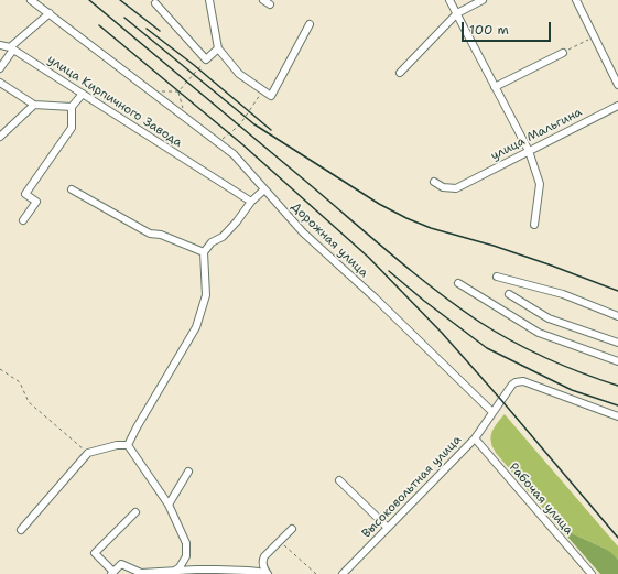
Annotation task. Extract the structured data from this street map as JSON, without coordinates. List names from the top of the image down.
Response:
{
  "streets": {
    "street": [
      "улица Кирпичного Завода",
      "улица Мальгина",
      "Дорожная улица",
      "Высоковольтная улица",
      "Рабочая улица"
    ]
  },
  "crossings": [
    ["Дорожная улица", "Высоковольтная улица"],
    ["Высоковольтная улица", "Рабочая улица"]
  ],
  "scale_bar": "100 m"
}
